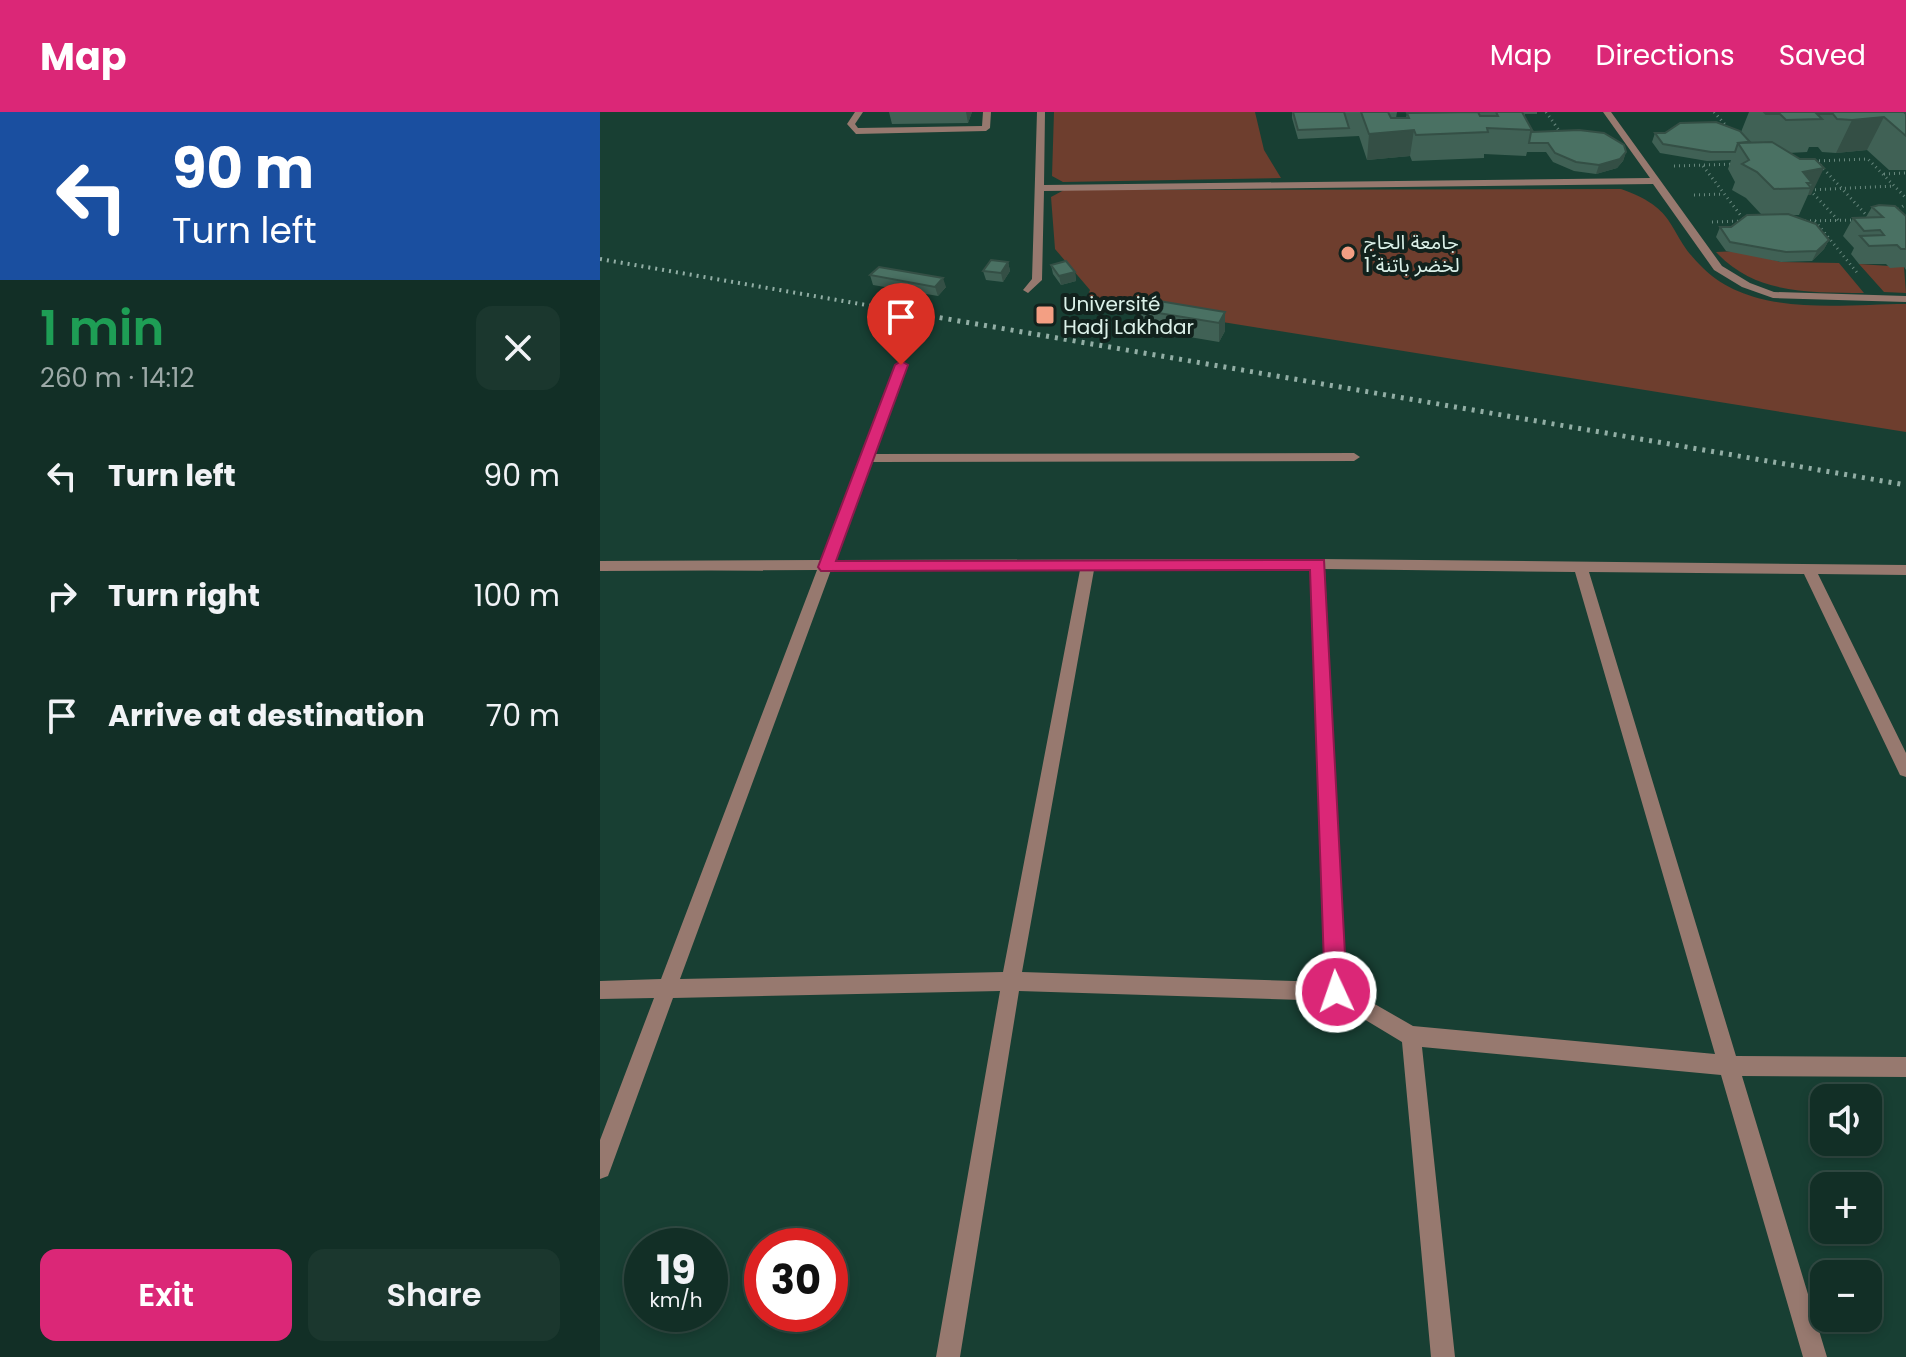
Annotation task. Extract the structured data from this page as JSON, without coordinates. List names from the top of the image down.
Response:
{
  "places": {
    "other": ["جامعة الحاج لخضر باتنة 1"],
    "transit": ["Université Hadj Lakhdar"]
  },
  "page": {
    "header": "Map",
    "nav": ["Map", "Directions", "Saved"],
    "turn": ["90 m", "Turn left"],
    "heading": ["1 min", "260 m · 14:12"],
    "list": [
      {
        "name": "Turn left",
        "value": "90 m"
      },
      {
        "name": "Turn right",
        "value": "100 m"
      },
      {
        "name": "Arrive at destination",
        "value": "70 m"
      }
    ],
    "map_buttons": ["+", "−"],
    "speed": "19 km/h",
    "limit": "30",
    "buttons": ["Exit", "Share"]
  }
}
